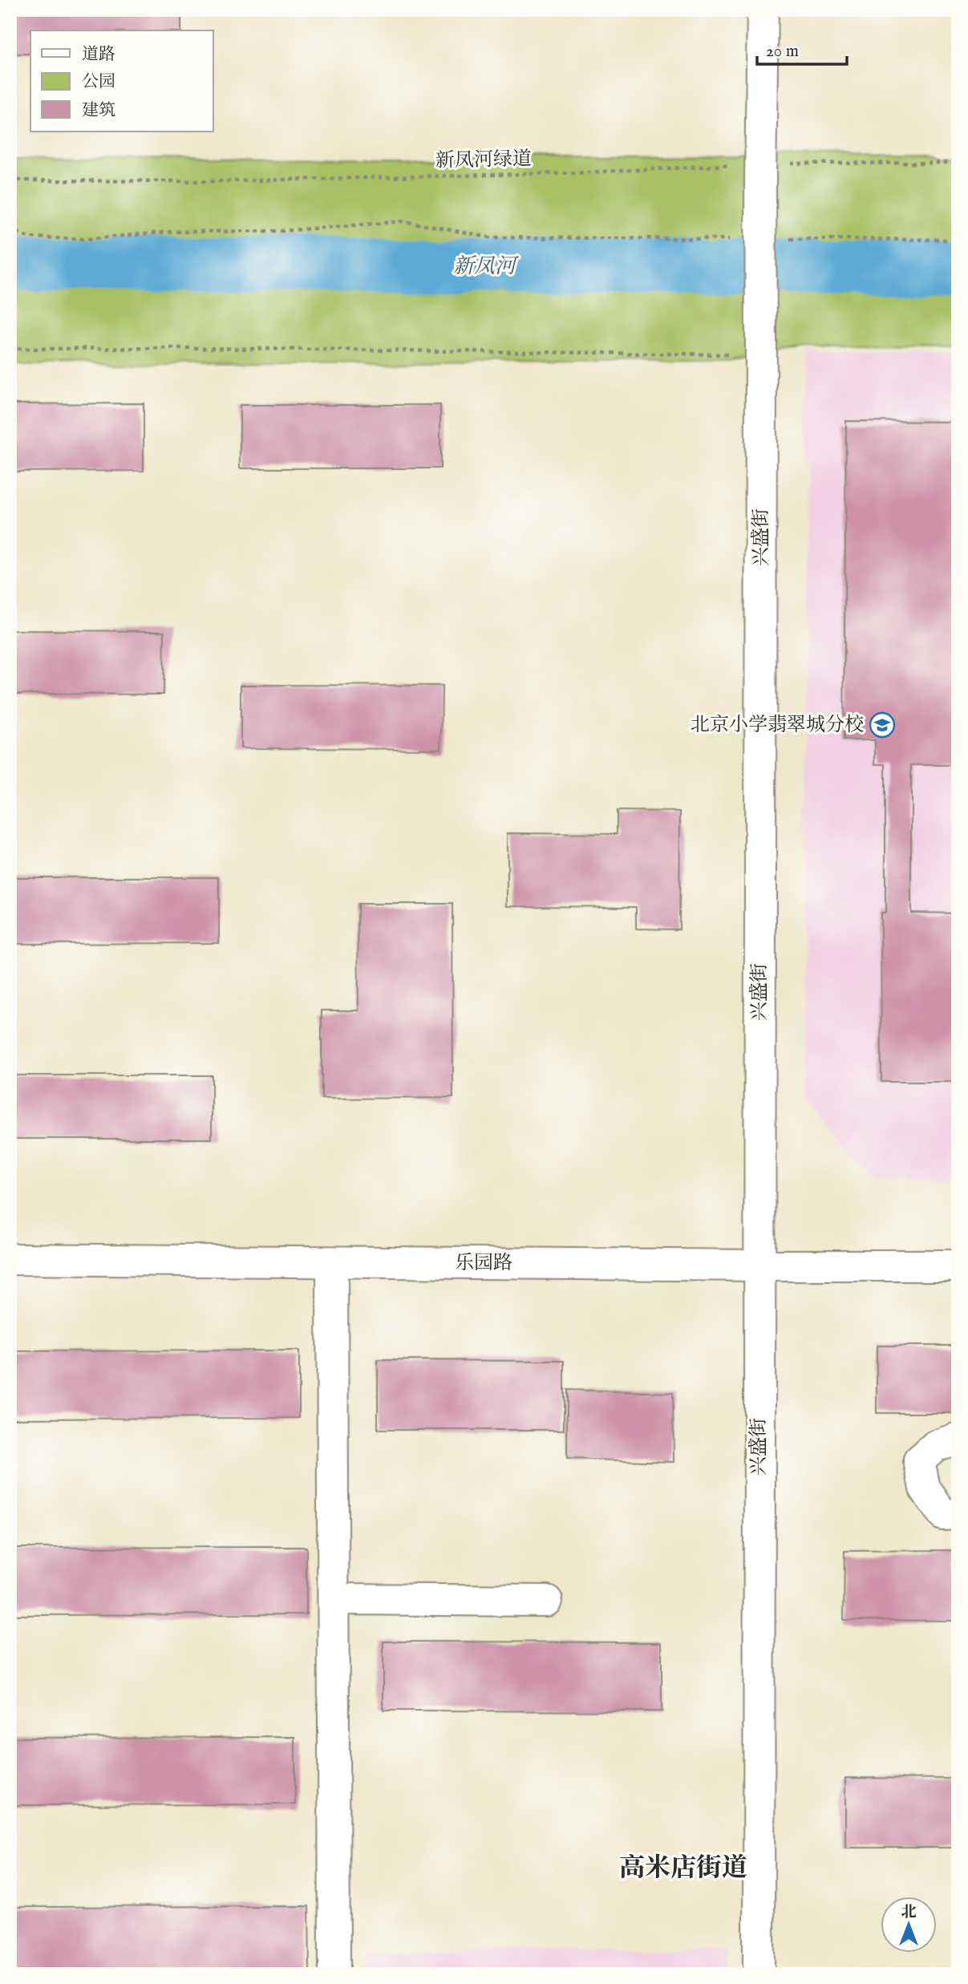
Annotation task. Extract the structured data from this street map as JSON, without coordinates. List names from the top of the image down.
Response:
{
  "streets": {
    "street": ["兴盛街", "乐园路"],
    "path": ["新凤河绿道"]
  },
  "crossings": [
    ["新凤河绿道", "兴盛街"],
    ["兴盛街", "乐园路"]
  ],
  "districts": ["高米店街道"],
  "water": ["新凤河"],
  "places": {
    "school or university": ["北京小学翡翠城分校"]
  },
  "legend": ["道路", "公园", "建筑"],
  "scale_bar": "20 m",
  "north": "top"
}
